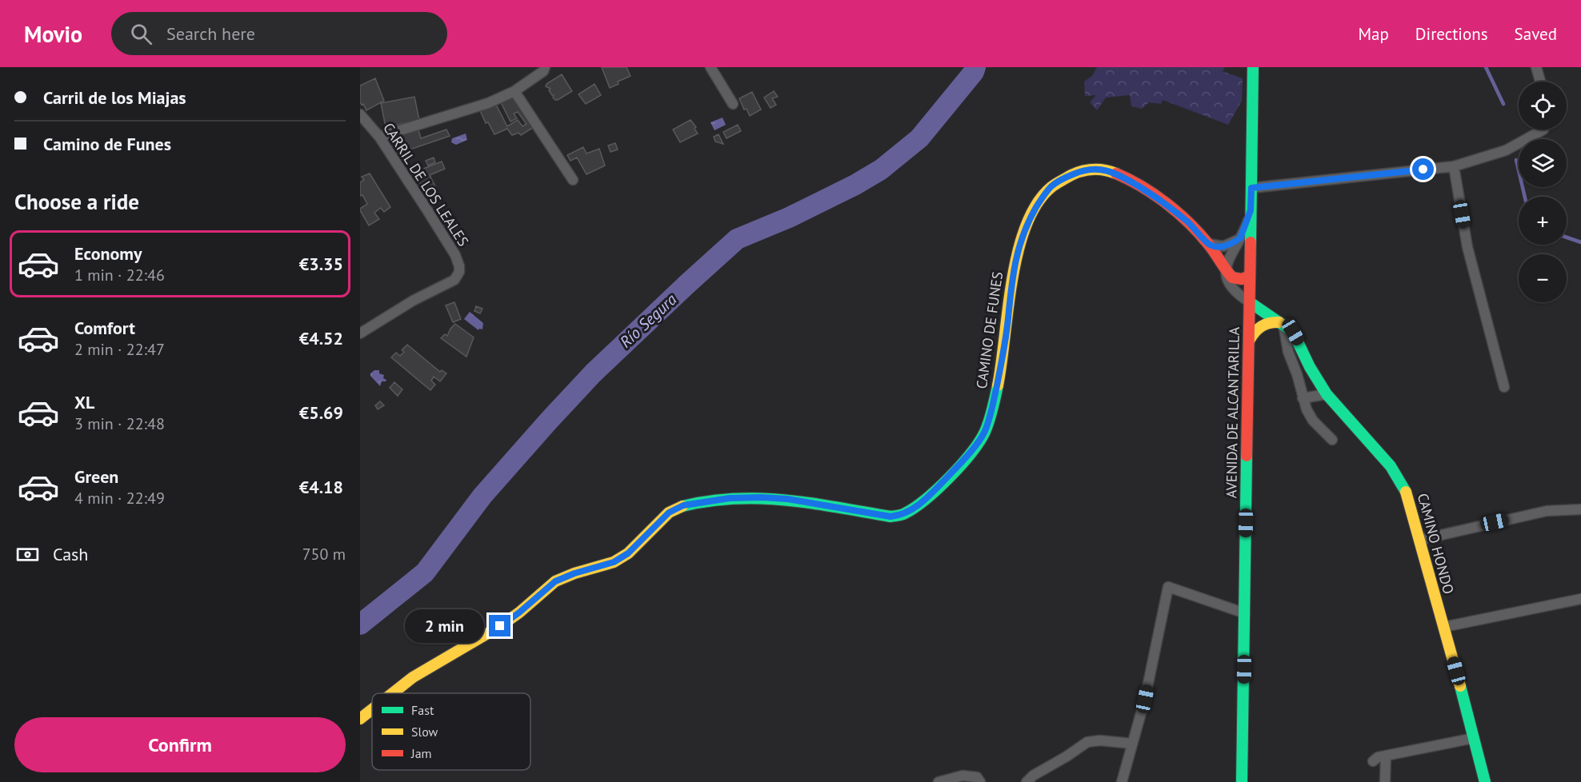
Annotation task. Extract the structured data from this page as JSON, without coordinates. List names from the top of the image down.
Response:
{
  "streets": {
    "main road": ["CAMINO DE FUNES", "AVENIDA DE ALCANTARILLA", "CAMINO HONDO"],
    "street": ["CARRIL DE LOS LEALES"]
  },
  "crossings": [
    ["AVENIDA DE ALCANTARILLA", "CAMINO HONDO"]
  ],
  "water": ["Río Segura"],
  "legend": ["Fast", "Slow", "Jam"],
  "page": {
    "header": "Movio",
    "search": "Search here",
    "nav": ["Map", "Directions", "Saved"],
    "banner": ["Carril de los Miajas", "Camino de Funes"],
    "map_buttons": ["+", "−"],
    "heading": "Choose a ride",
    "list": [
      {
        "name": "Economy",
        "note": "1 min · 22:46",
        "value": "€3.35"
      },
      {
        "name": "Comfort",
        "note": "2 min · 22:47",
        "value": "€4.52"
      },
      {
        "name": "XL",
        "note": "3 min · 22:48",
        "value": "€5.69"
      },
      {
        "name": "Green",
        "note": "4 min · 22:49",
        "value": "€4.18"
      }
    ],
    "pay": ["Cash", "750 m"],
    "bubble": "2 min",
    "buttons": "Confirm"
  }
}
